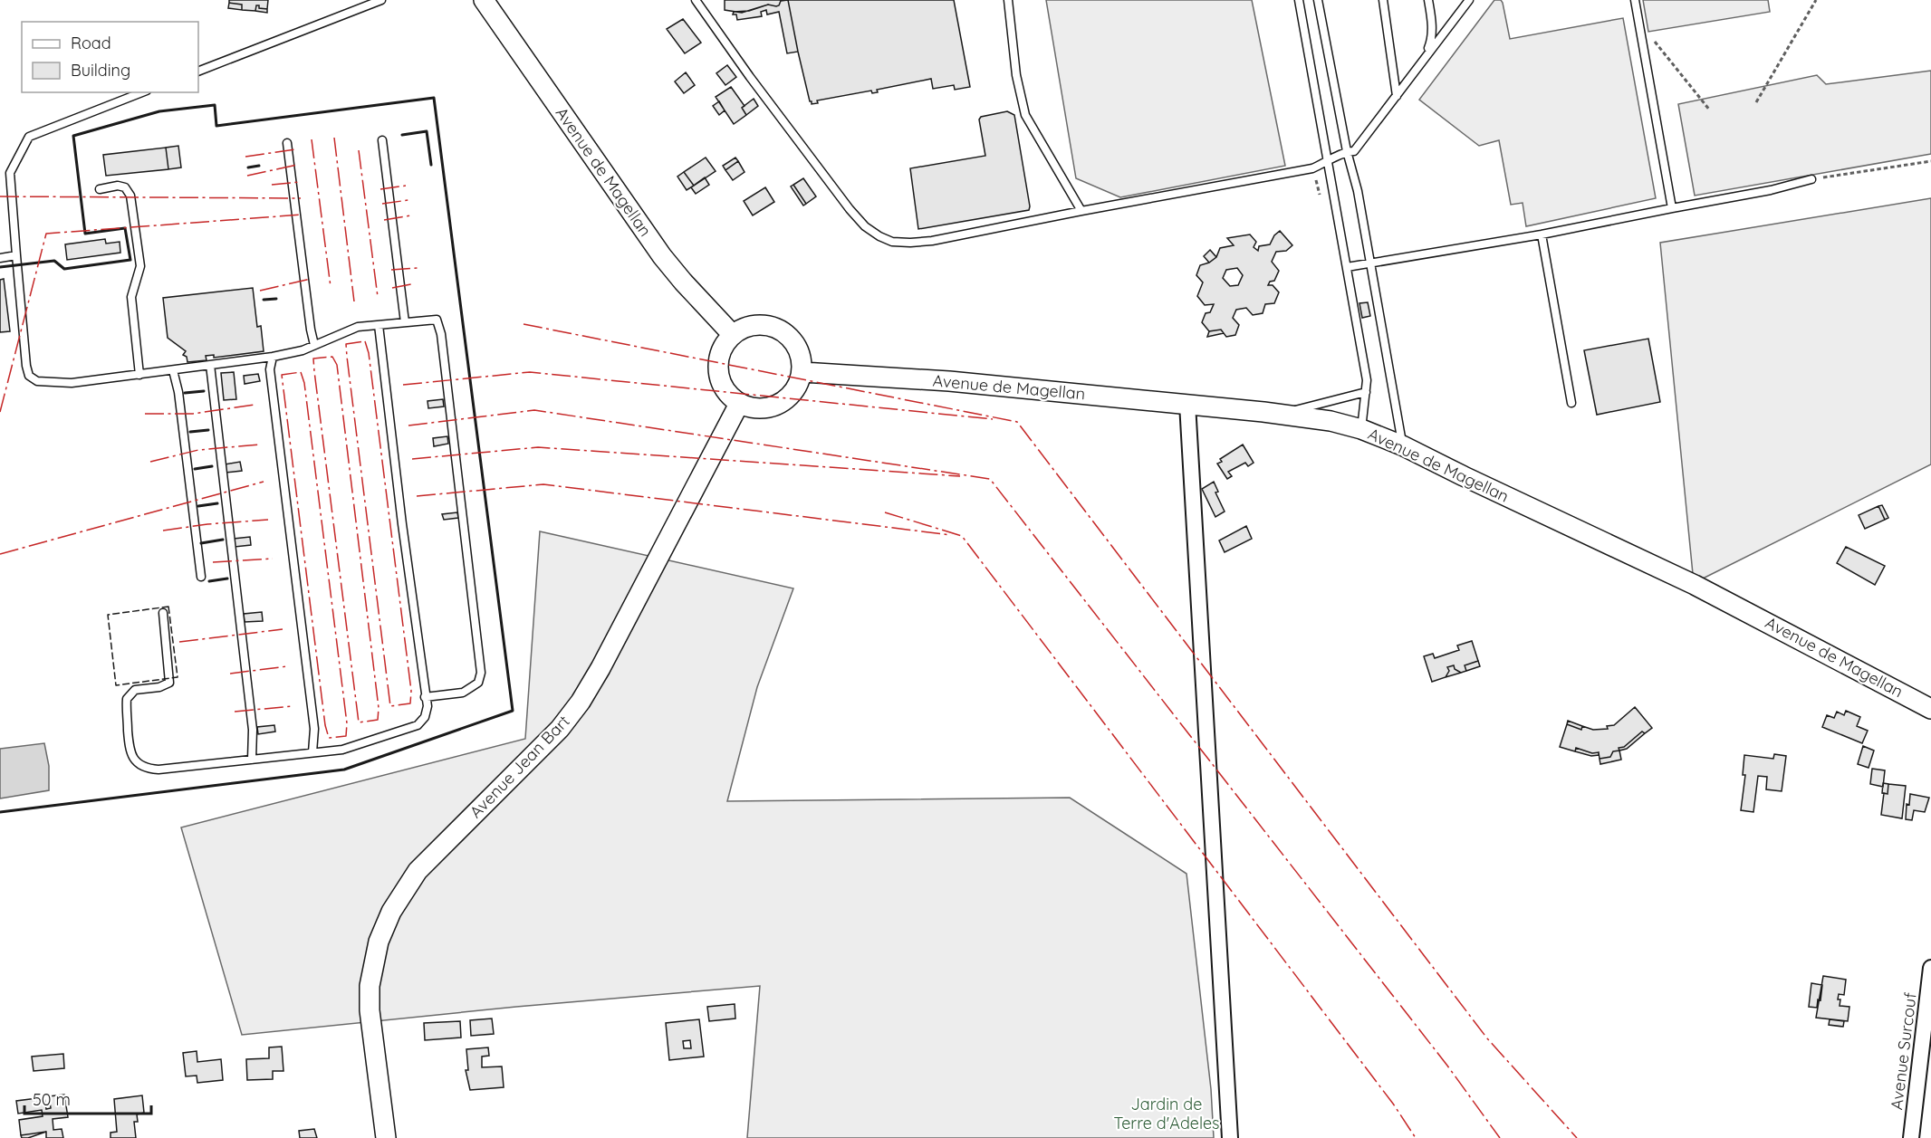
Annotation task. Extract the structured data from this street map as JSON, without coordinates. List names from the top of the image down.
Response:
{
  "streets": {
    "street": ["Avenue de Magellan", "Avenue Jean Bart", "Avenue Surcouf"]
  },
  "crossings": [
    ["Avenue de Magellan", "Avenue Jean Bart"]
  ],
  "parks": ["Jardin de Terre d'Adeles"],
  "legend": ["Road", "Building"],
  "scale_bar": "50 m"
}
